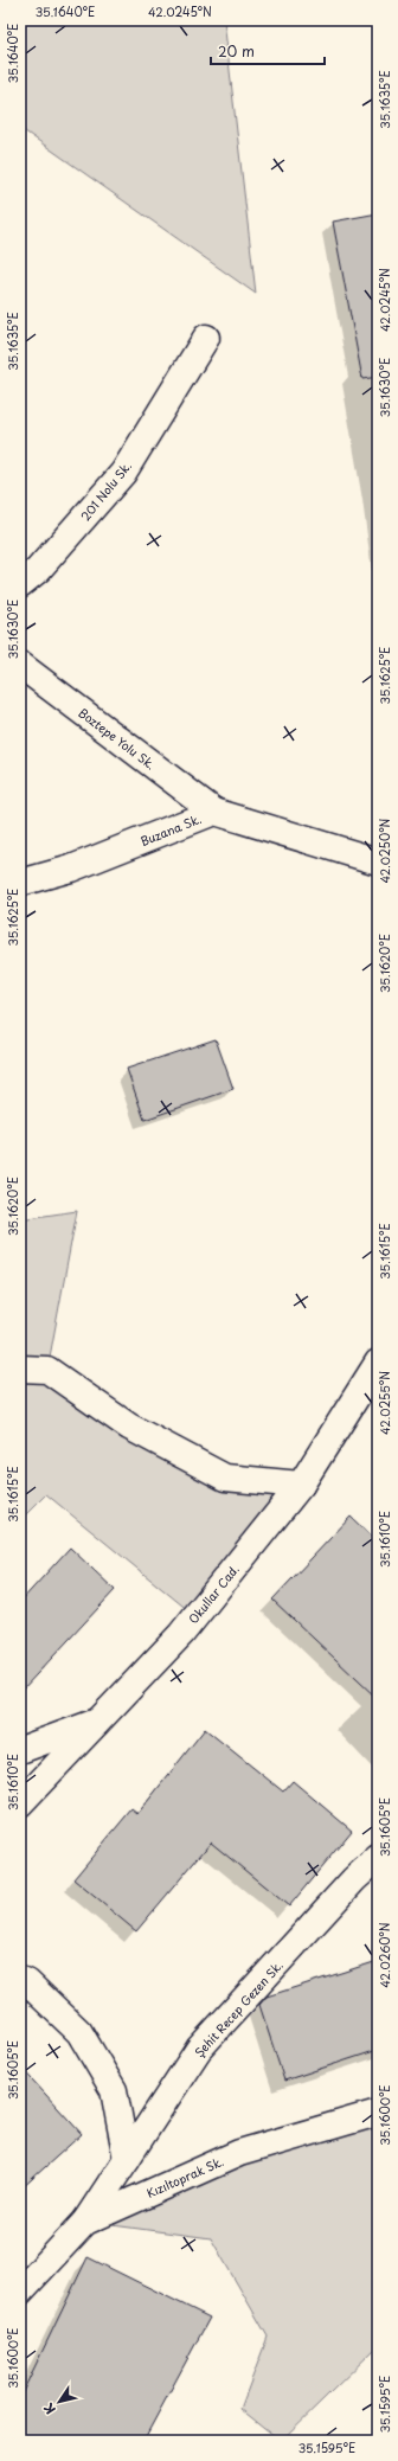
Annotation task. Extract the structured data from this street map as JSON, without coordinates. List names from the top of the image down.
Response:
{
  "streets": {
    "street": [
      "201 Nolu Sk.",
      "Boztepe Yolu Sk.",
      "Buzana Sk.",
      "Okullar Cad.",
      "Şehit Recep Gezen Sk.",
      "Kızıltoprak Sk."
    ]
  },
  "crossings": [
    ["Boztepe Yolu Sk.", "Buzana Sk."],
    ["Şehit Recep Gezen Sk.", "Kızıltoprak Sk."]
  ],
  "scale_bar": "20 m",
  "north": "bottom left",
  "coordinates": [
    "35.1640°E",
    "42.0245°N",
    "35.1635°E",
    "35.1630°E",
    "35.1625°E",
    "42.0250°N",
    "35.1620°E",
    "35.1615°E",
    "42.0255°N",
    "35.1610°E",
    "35.1605°E",
    "42.0260°N",
    "35.1600°E",
    "35.1595°E"
  ]
}
